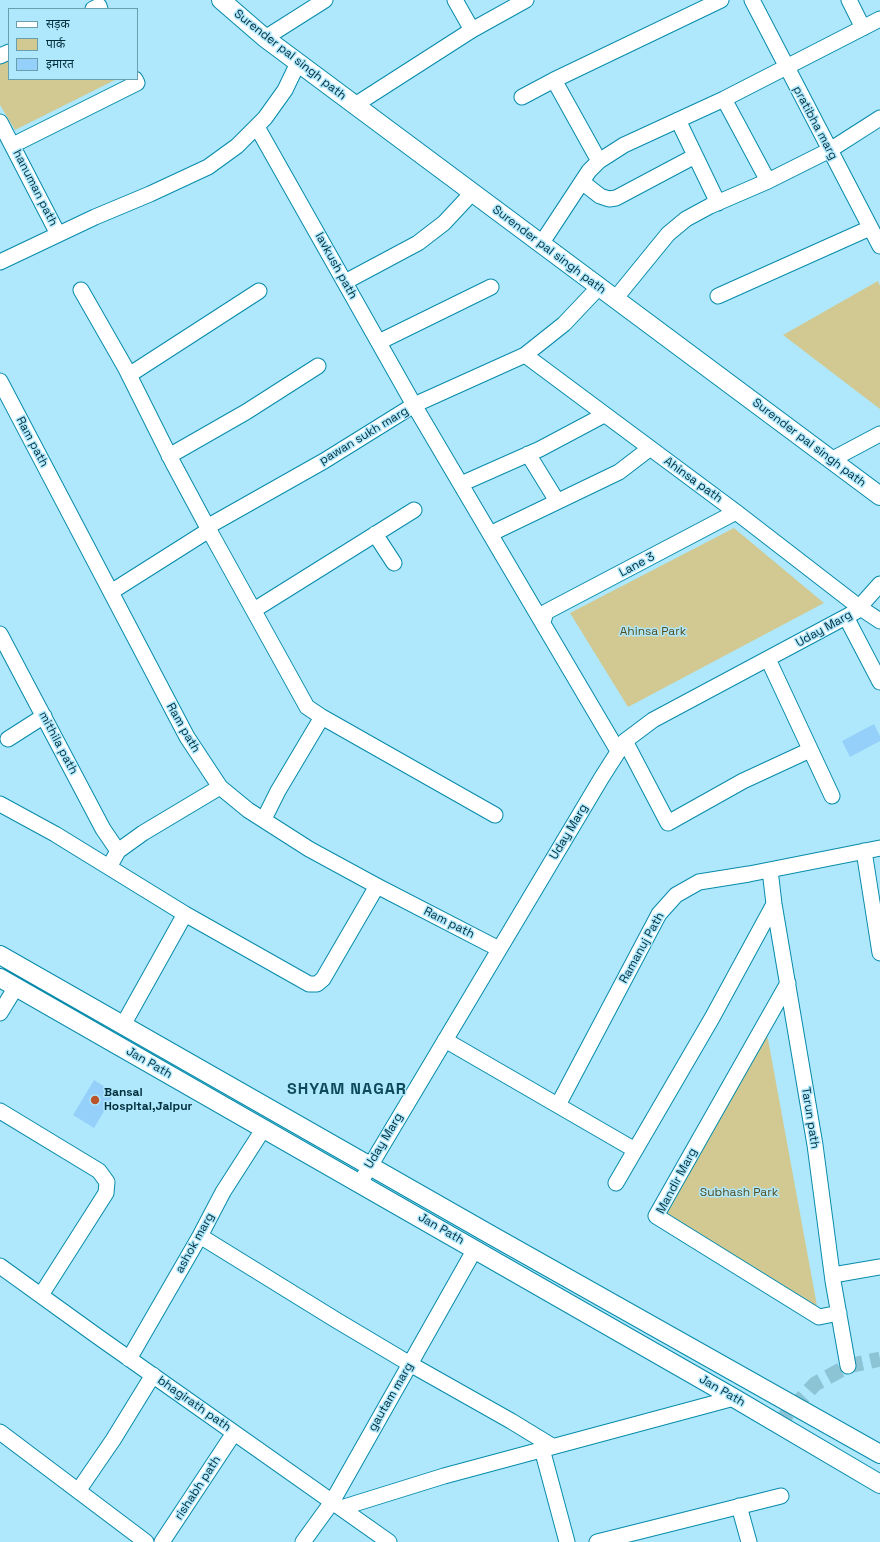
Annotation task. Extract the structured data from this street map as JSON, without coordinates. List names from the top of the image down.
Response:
{
  "streets": {
    "street": [
      "Surender pal singh path",
      "pratibha marg",
      "hanuman path",
      "lavkush path",
      "pawan sukh marg",
      "Ram path",
      "Ahinsa path",
      "Lane 3",
      "Uday Marg",
      "mithila path",
      "Ramanuj Path",
      "Jan Path",
      "Tarun path",
      "Mandir Marg",
      "ashok marg",
      "gautam marg",
      "bhagirath path",
      "rishabh path"
    ]
  },
  "crossings": [
    ["Surender pal singh path", "pawan sukh marg"],
    ["lavkush path", "pawan sukh marg"],
    ["lavkush path", "Lane 3"],
    ["lavkush path", "Uday Marg"],
    ["pawan sukh marg", "Ram path"],
    ["pawan sukh marg", "Ahinsa path"],
    ["Ram path", "Uday Marg"],
    ["Ahinsa path", "Lane 3"],
    ["Ahinsa path", "Uday Marg"],
    ["Uday Marg", "Jan Path"],
    ["Ramanuj Path", "Tarun path"],
    ["Jan Path", "ashok marg"],
    ["Jan Path", "gautam marg"],
    ["Tarun path", "Mandir Marg"],
    ["ashok marg", "bhagirath path"],
    ["gautam marg", "bhagirath path"],
    ["bhagirath path", "rishabh path"]
  ],
  "districts": ["SHYAM NAGAR"],
  "parks": ["Ahinsa Park", "Subhash Park"],
  "places": ["Bansal Hospital,Jaipur"],
  "legend": ["सड़क", "पार्क", "इमारत"]
}
